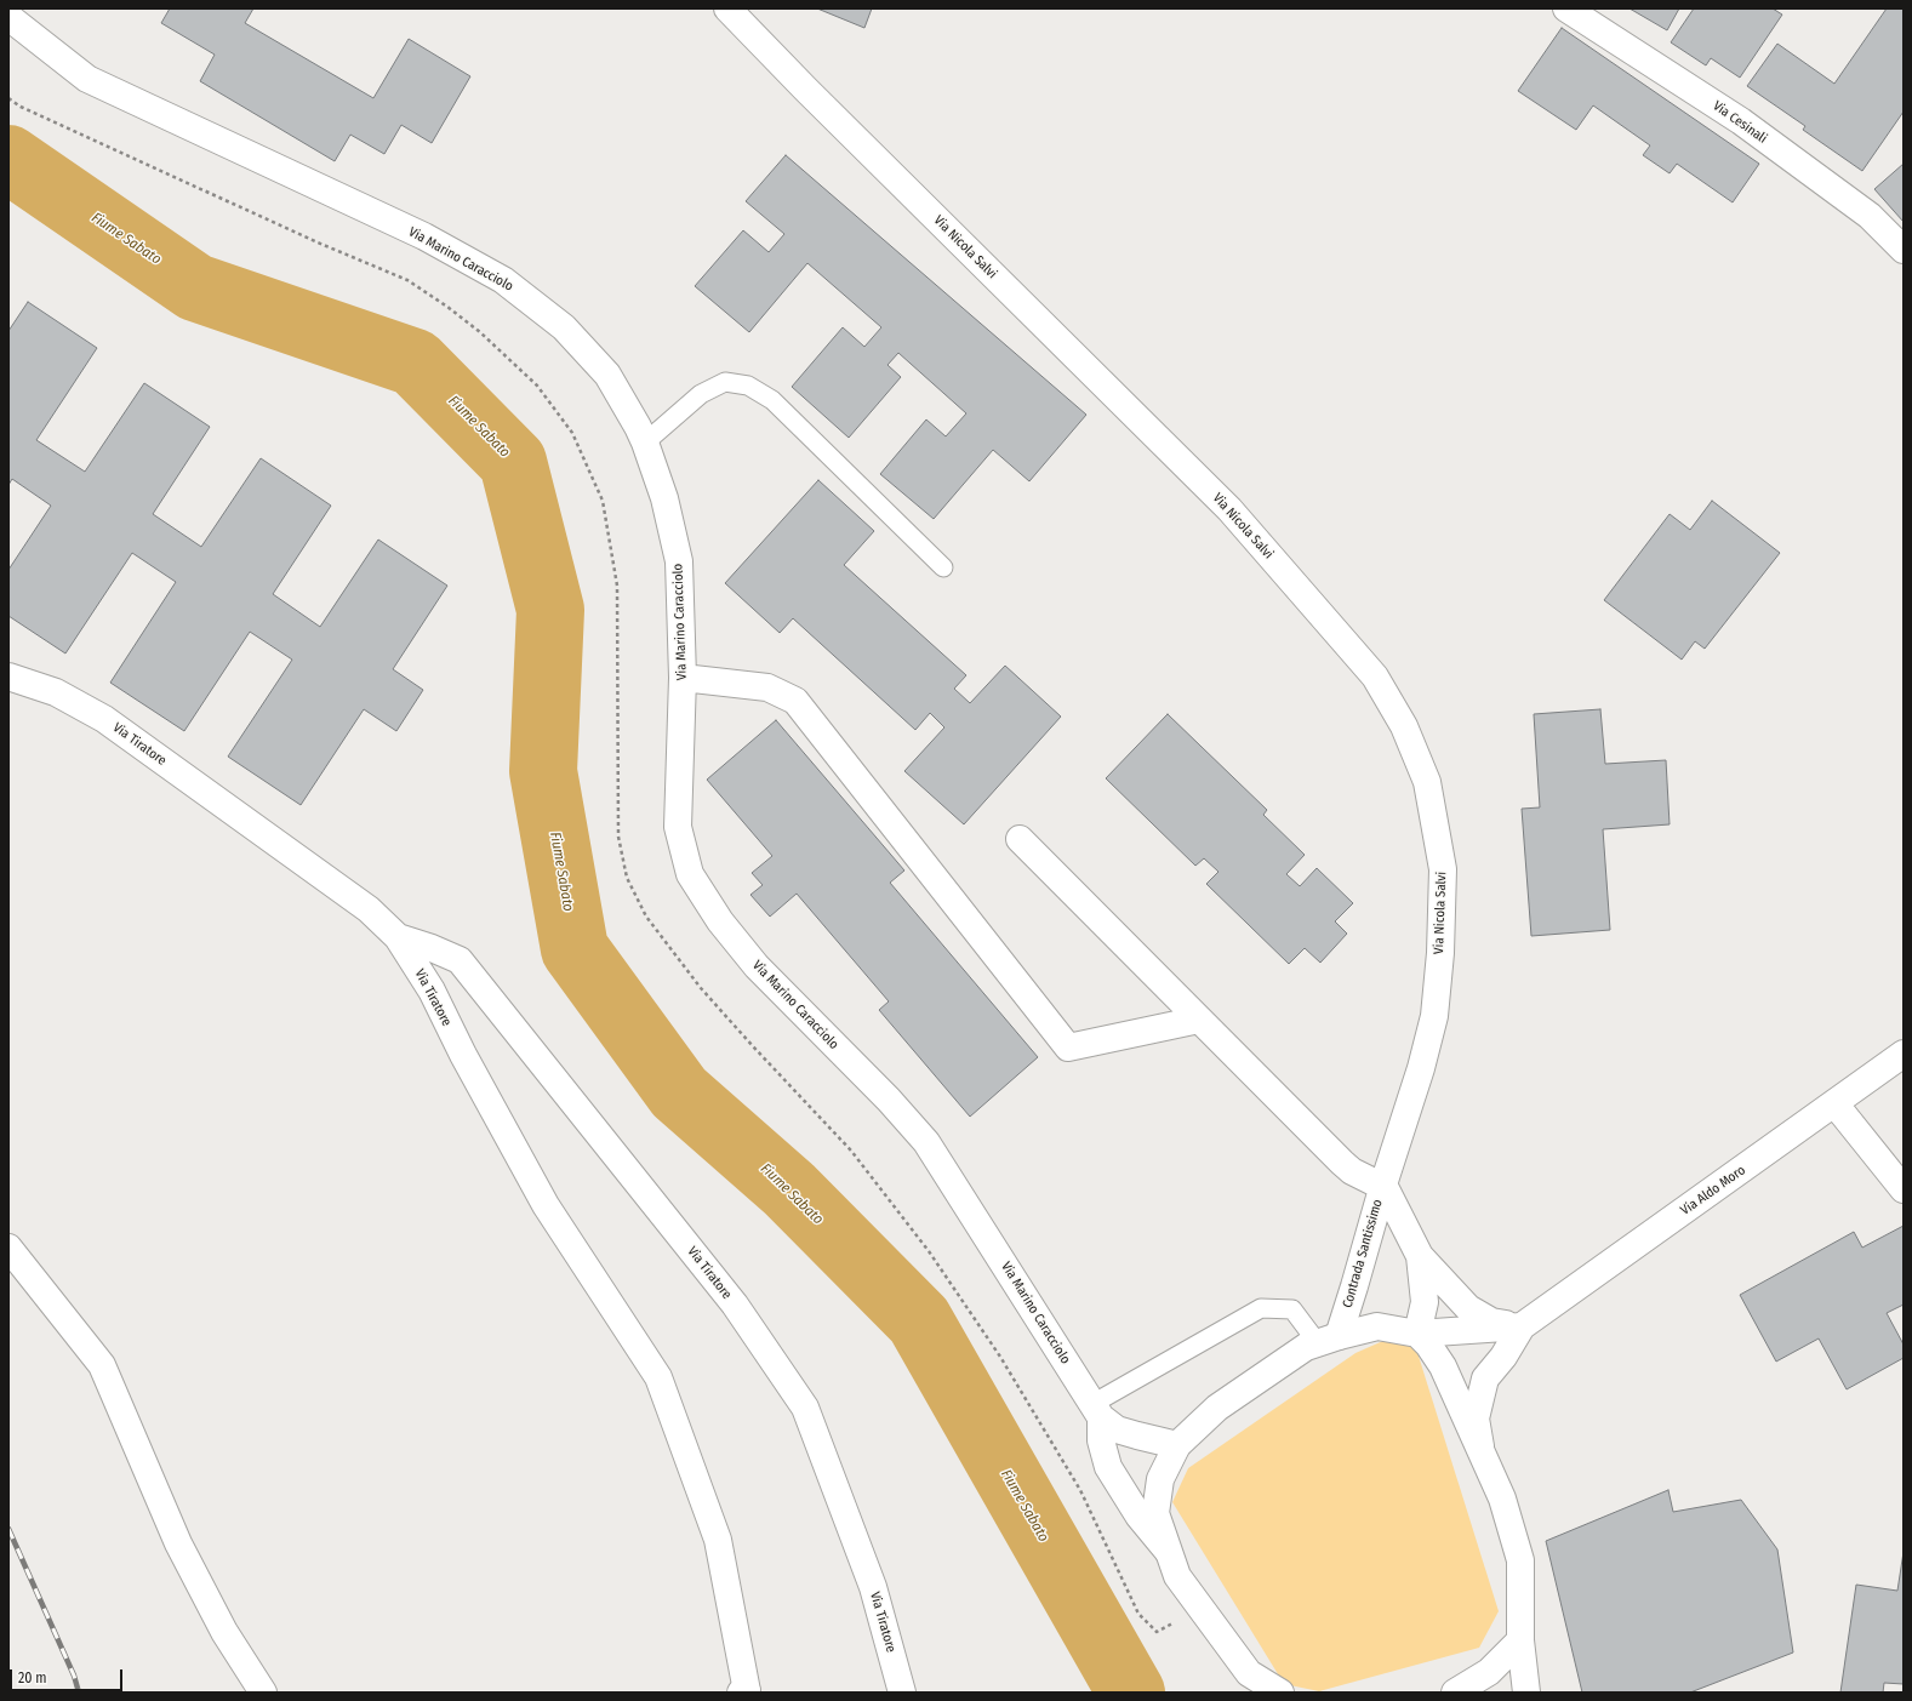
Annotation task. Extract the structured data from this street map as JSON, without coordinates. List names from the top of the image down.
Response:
{
  "streets": {
    "street": [
      "Via Cesinali",
      "Via Nicola Salvi",
      "Via Marino Caracciolo",
      "Via Tiratore",
      "Via Aldo Moro",
      "Contrada Santissimo"
    ]
  },
  "crossings": [
    ["Via Nicola Salvi", "Contrada Santissimo"]
  ],
  "water": ["Fiume Sabato"],
  "scale_bar": "20 m"
}
